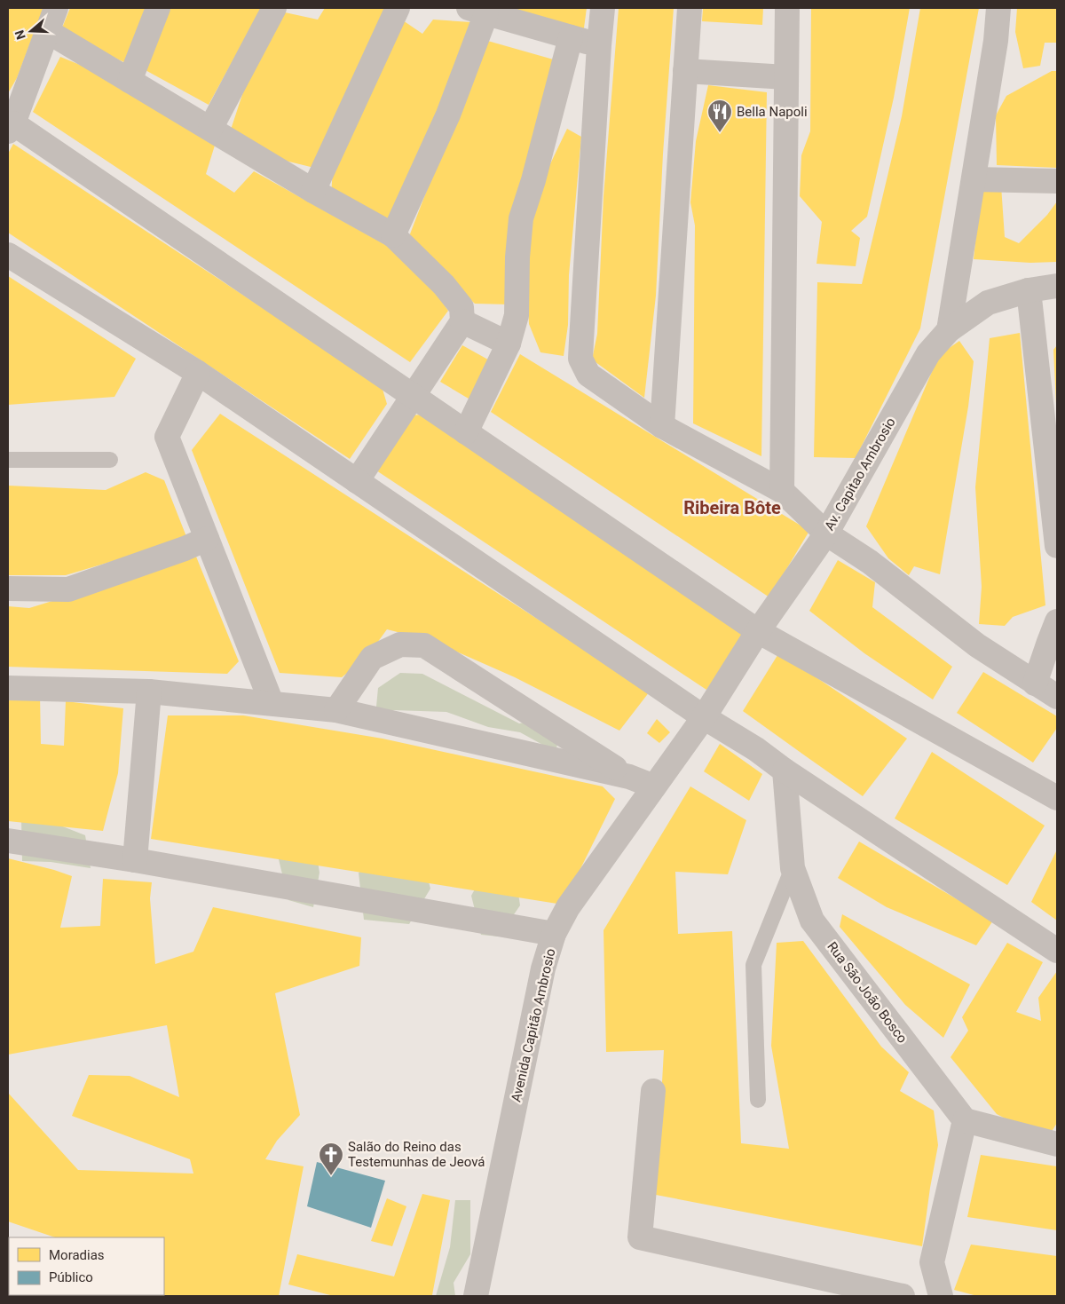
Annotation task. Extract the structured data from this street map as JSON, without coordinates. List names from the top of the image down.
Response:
{
  "streets": {
    "street": ["Av. Capitao Ambrosio", "Rua São João Bosco", "Avenida Capitão Ambrosio"]
  },
  "crossings": [
    ["Av. Capitao Ambrosio", "Avenida Capitão Ambrosio"]
  ],
  "districts": ["Ribeira Bôte"],
  "places": {
    "restaurant": ["Bella Napoli"],
    "church": ["Salão do Reino das Testemunhas de Jeová"]
  },
  "legend": ["Moradias", "Público"],
  "north": "left"
}
